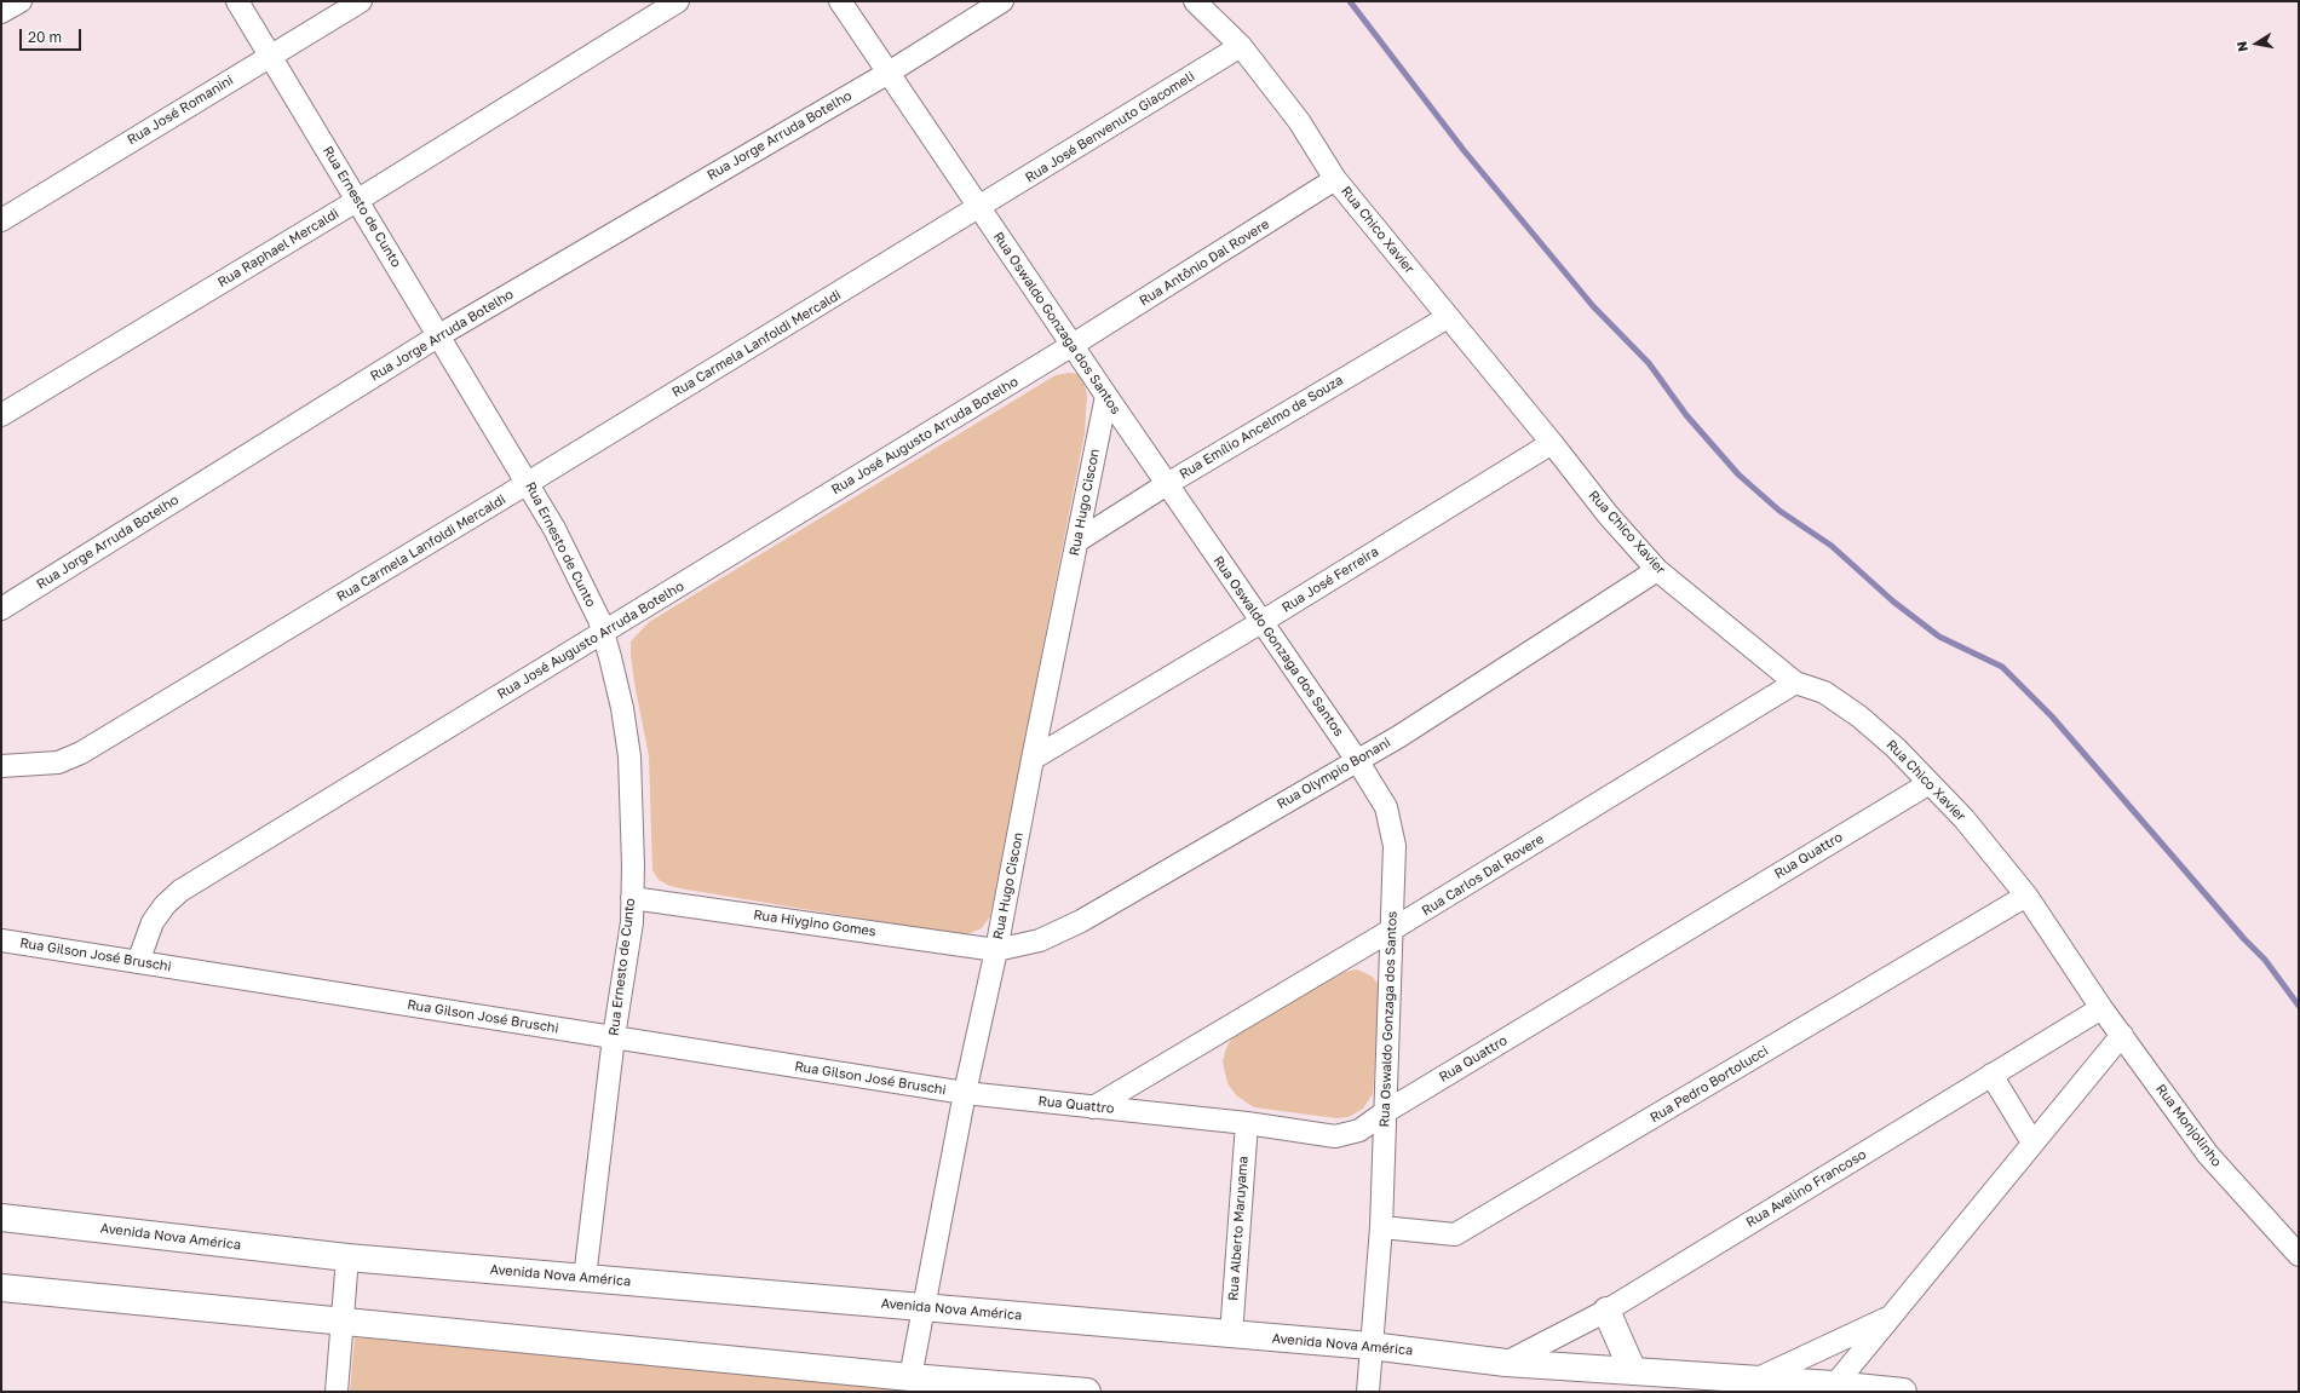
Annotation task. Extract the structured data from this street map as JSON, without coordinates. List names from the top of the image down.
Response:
{
  "streets": {
    "street": [
      "Rua José Romanini",
      "Rua José Benvenuto Giacomeli",
      "Rua Jorge Arruda Botelho",
      "Rua Ernesto de Cunto",
      "Rua Chico Xavier",
      "Rua Raphael Mercaldi",
      "Rua Antônio Dal Rovere",
      "Rua Oswaldo Gonzaga dos Santos",
      "Rua Carmela Lanfoldi Mercaldi",
      "Rua Emílio Ancelmo de Souza",
      "Rua José Augusto Arruda Botelho",
      "Rua Hugo Ciscon",
      "Rua José Ferreira",
      "Rua Olympio Bonani",
      "Rua Quattro",
      "Rua Carlos Dal Rovere",
      "Rua Hiygino Gomes",
      "Rua Gilson José Bruschi",
      "Rua Pedro Bortolucci",
      "Rua Monjolinho",
      "Rua Avelino Francoso",
      "Rua Alberto Maruyama",
      "Avenida Nova América"
    ]
  },
  "crossings": [
    ["Rua José Romanini", "Rua Ernesto de Cunto"],
    ["Rua José Benvenuto Giacomeli", "Rua Chico Xavier"],
    ["Rua José Benvenuto Giacomeli", "Rua Oswaldo Gonzaga dos Santos"],
    ["Rua José Benvenuto Giacomeli", "Rua Carmela Lanfoldi Mercaldi"],
    ["Rua Jorge Arruda Botelho", "Rua Ernesto de Cunto"],
    ["Rua Jorge Arruda Botelho", "Rua Oswaldo Gonzaga dos Santos"],
    ["Rua Ernesto de Cunto", "Rua Raphael Mercaldi"],
    ["Rua Ernesto de Cunto", "Rua Carmela Lanfoldi Mercaldi"],
    ["Rua Ernesto de Cunto", "Rua José Augusto Arruda Botelho"],
    ["Rua Ernesto de Cunto", "Rua Hiygino Gomes"],
    ["Rua Ernesto de Cunto", "Rua Gilson José Bruschi"],
    ["Rua Ernesto de Cunto", "Avenida Nova América"],
    ["Rua Chico Xavier", "Rua Antônio Dal Rovere"],
    ["Rua Chico Xavier", "Rua Emílio Ancelmo de Souza"],
    ["Rua Chico Xavier", "Rua José Ferreira"],
    ["Rua Chico Xavier", "Rua Olympio Bonani"],
    ["Rua Chico Xavier", "Rua Quattro"],
    ["Rua Chico Xavier", "Rua Carlos Dal Rovere"],
    ["Rua Chico Xavier", "Rua Pedro Bortolucci"],
    ["Rua Chico Xavier", "Rua Monjolinho"],
    ["Rua Chico Xavier", "Rua Avelino Francoso"],
    ["Rua Antônio Dal Rovere", "Rua Oswaldo Gonzaga dos Santos"],
    ["Rua Antônio Dal Rovere", "Rua José Augusto Arruda Botelho"],
    ["Rua Oswaldo Gonzaga dos Santos", "Rua Carmela Lanfoldi Mercaldi"],
    ["Rua Oswaldo Gonzaga dos Santos", "Rua Emílio Ancelmo de Souza"],
    ["Rua Oswaldo Gonzaga dos Santos", "Rua José Augusto Arruda Botelho"],
    ["Rua Oswaldo Gonzaga dos Santos", "Rua Hugo Ciscon"],
    ["Rua Oswaldo Gonzaga dos Santos", "Rua José Ferreira"],
    ["Rua Oswaldo Gonzaga dos Santos", "Rua Olympio Bonani"],
    ["Rua Oswaldo Gonzaga dos Santos", "Rua Quattro"],
    ["Rua Oswaldo Gonzaga dos Santos", "Rua Carlos Dal Rovere"],
    ["Rua Oswaldo Gonzaga dos Santos", "Rua Pedro Bortolucci"],
    ["Rua Oswaldo Gonzaga dos Santos", "Avenida Nova América"],
    ["Rua Emílio Ancelmo de Souza", "Rua Hugo Ciscon"],
    ["Rua José Augusto Arruda Botelho", "Rua Gilson José Bruschi"],
    ["Rua Hugo Ciscon", "Rua José Ferreira"],
    ["Rua Hugo Ciscon", "Rua Olympio Bonani"],
    ["Rua Hugo Ciscon", "Rua Quattro"],
    ["Rua Hugo Ciscon", "Rua Hiygino Gomes"],
    ["Rua Hugo Ciscon", "Rua Gilson José Bruschi"],
    ["Rua Hugo Ciscon", "Avenida Nova América"],
    ["Rua Olympio Bonani", "Rua Hiygino Gomes"],
    ["Rua Quattro", "Rua Carlos Dal Rovere"],
    ["Rua Quattro", "Rua Gilson José Bruschi"],
    ["Rua Quattro", "Rua Alberto Maruyama"],
    ["Rua Avelino Francoso", "Avenida Nova América"],
    ["Rua Alberto Maruyama", "Avenida Nova América"]
  ],
  "scale_bar": "20 m",
  "north": "left"
}
